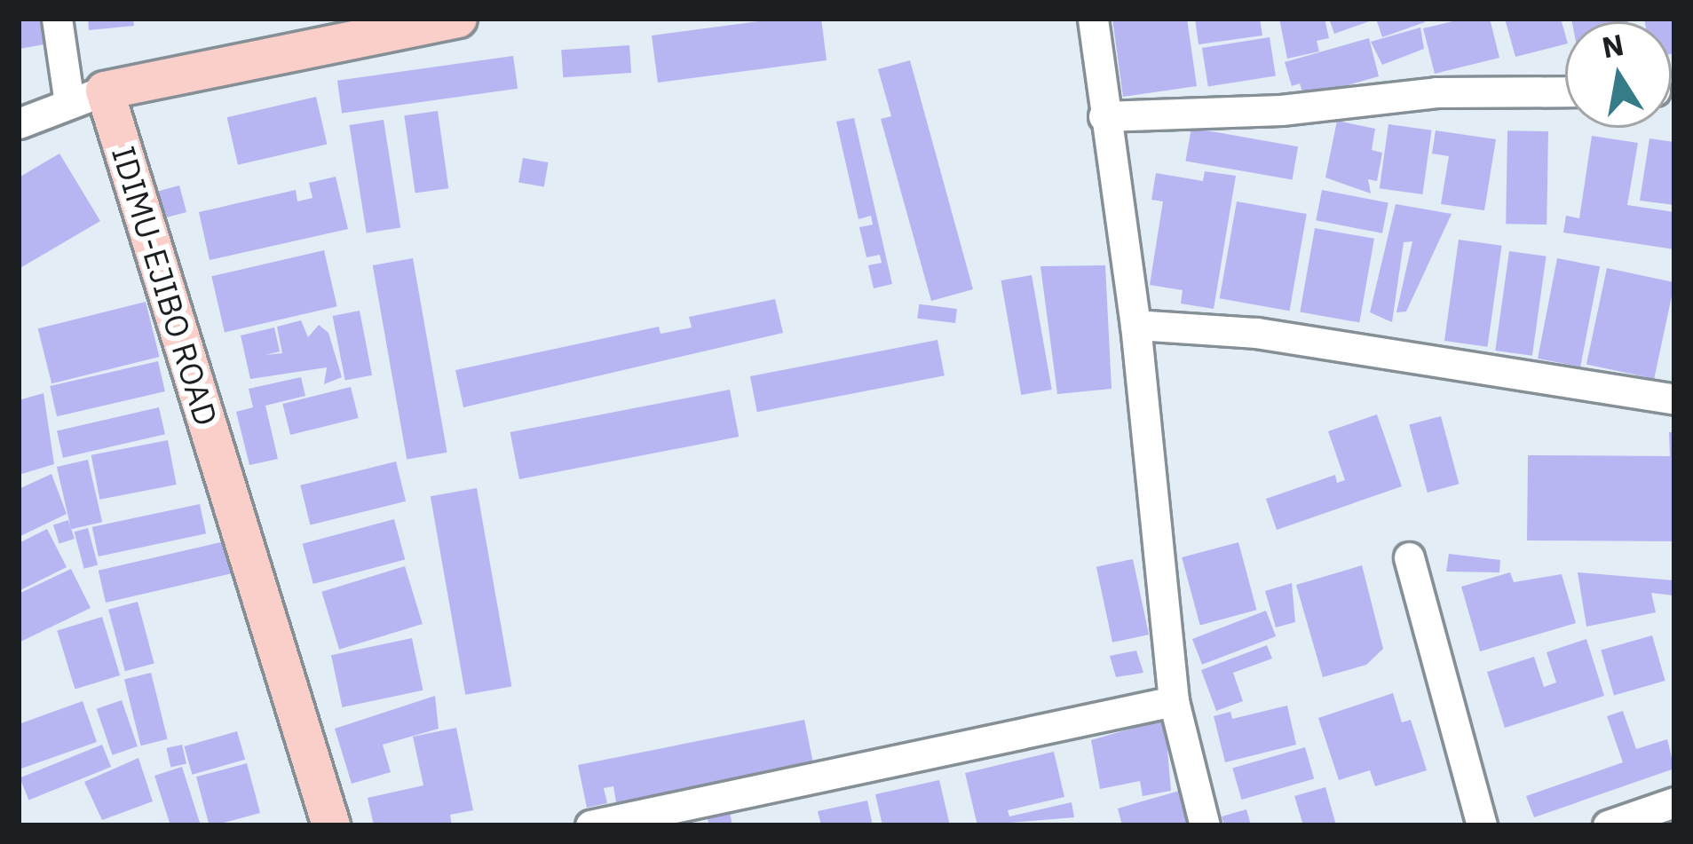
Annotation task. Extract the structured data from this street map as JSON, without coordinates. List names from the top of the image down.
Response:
{
  "streets": {
    "main road": ["IDIMU-EJIBO ROAD"]
  },
  "north": "top"
}
